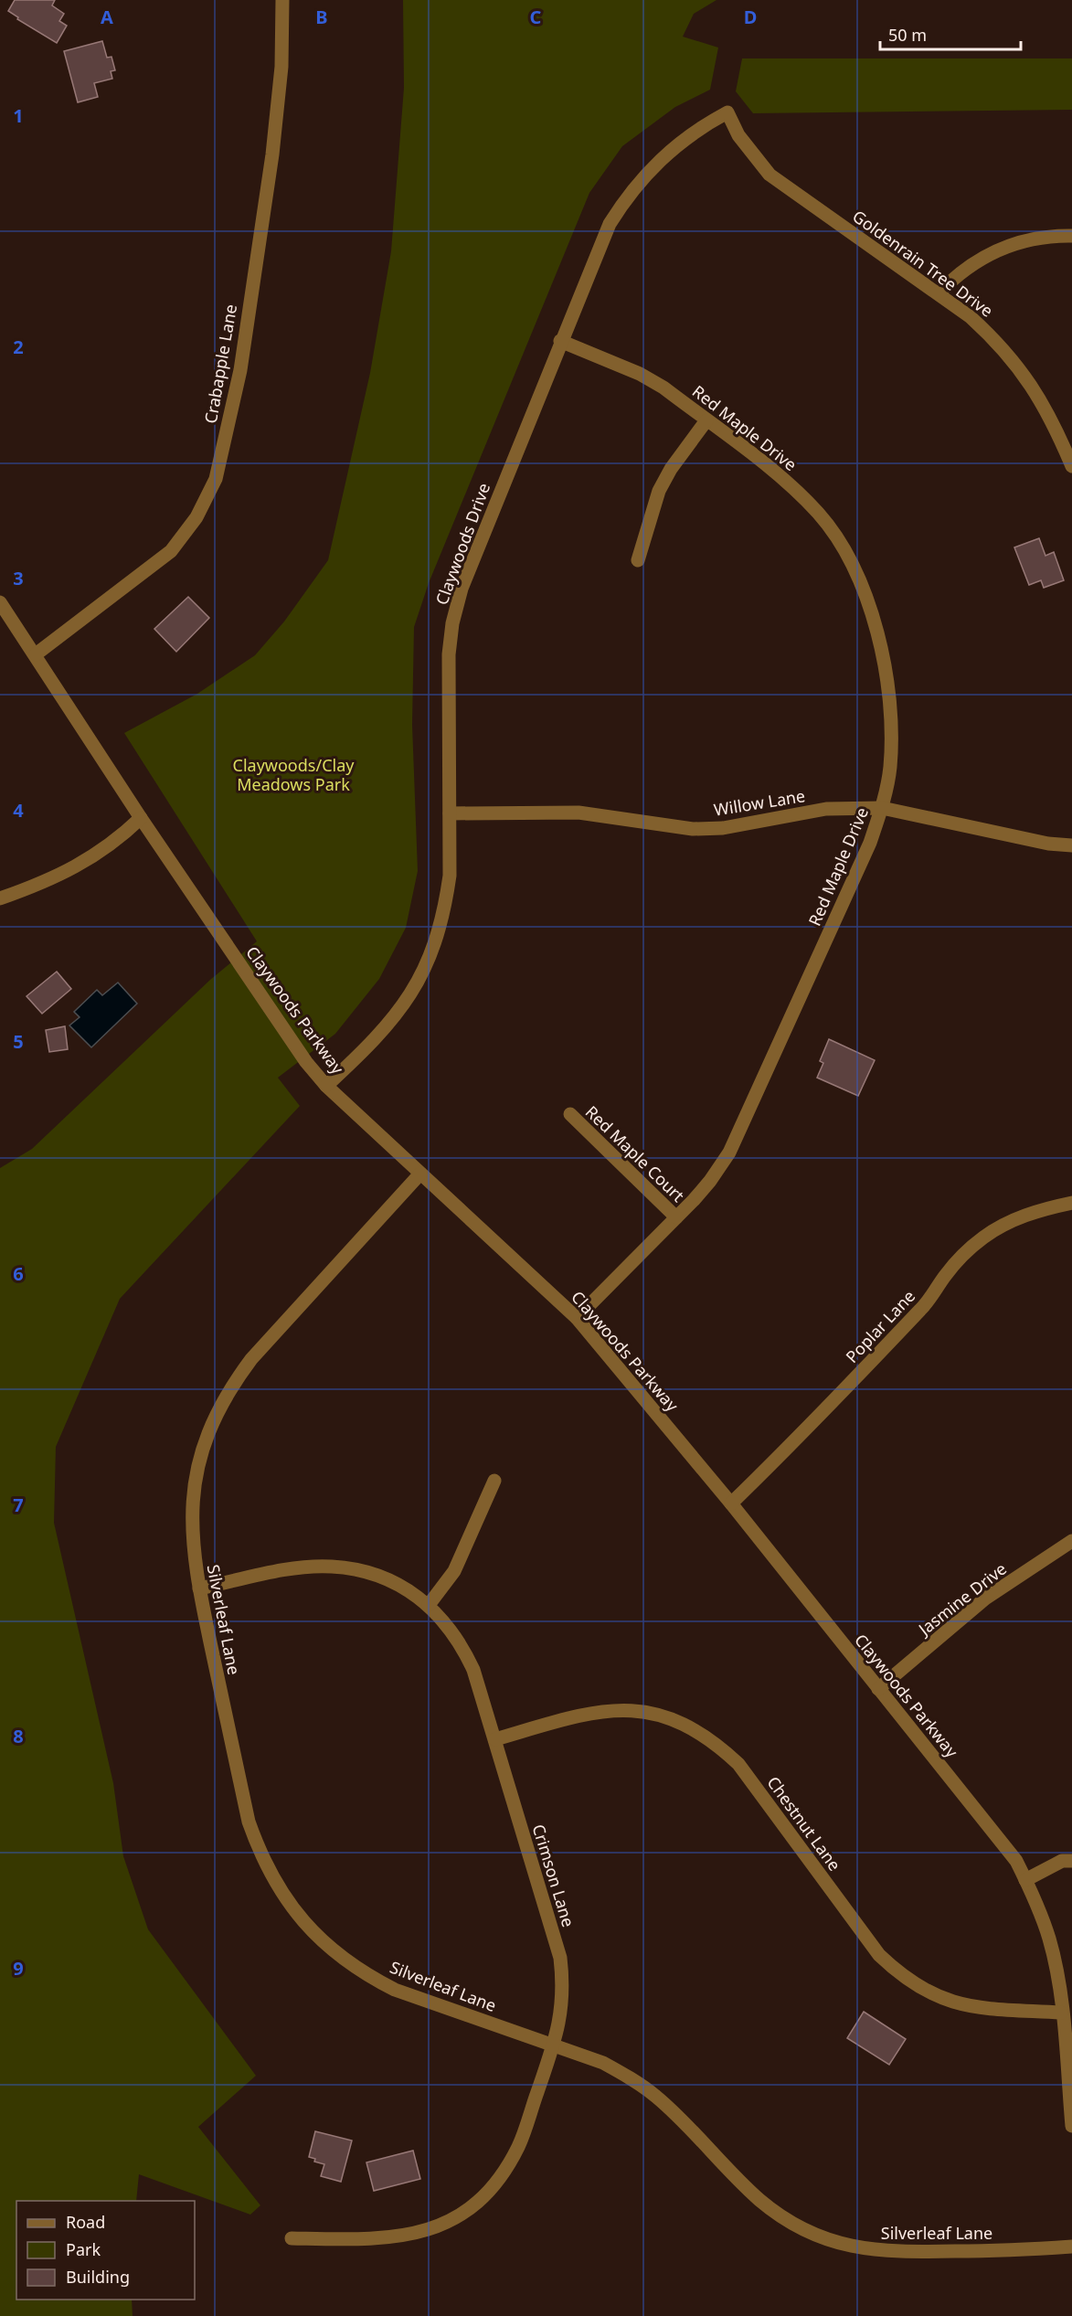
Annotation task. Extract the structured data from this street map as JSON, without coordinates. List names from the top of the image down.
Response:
{
  "streets": {
    "street": [
      "Goldenrain Tree Drive",
      "Crabapple Lane",
      "Red Maple Drive",
      "Claywoods Drive",
      "Willow Lane",
      "Claywoods Parkway",
      "Red Maple Court",
      "Poplar Lane",
      "Jasmine Drive",
      "Silverleaf Lane",
      "Chestnut Lane",
      "Crimson Lane"
    ]
  },
  "crossings": [
    ["Goldenrain Tree Drive", "Claywoods Drive"],
    ["Crabapple Lane", "Claywoods Parkway"],
    ["Red Maple Drive", "Claywoods Drive"],
    ["Red Maple Drive", "Willow Lane"],
    ["Red Maple Drive", "Claywoods Parkway"],
    ["Red Maple Drive", "Red Maple Court"],
    ["Claywoods Drive", "Willow Lane"],
    ["Claywoods Drive", "Claywoods Parkway"],
    ["Claywoods Parkway", "Poplar Lane"],
    ["Claywoods Parkway", "Jasmine Drive"],
    ["Claywoods Parkway", "Silverleaf Lane"],
    ["Claywoods Parkway", "Chestnut Lane"],
    ["Silverleaf Lane", "Crimson Lane"],
    ["Chestnut Lane", "Crimson Lane"]
  ],
  "parks": ["Claywoods/Clay Meadows Park"],
  "legend": ["Road", "Park", "Building"],
  "scale_bar": "50 m",
  "grid": {
    "columns": [
      "A",
      "B",
      "C",
      "D"
    ],
    "rows": [
      "1",
      "2",
      "3",
      "4",
      "5",
      "6",
      "7",
      "8",
      "9"
    ]
  }
}
